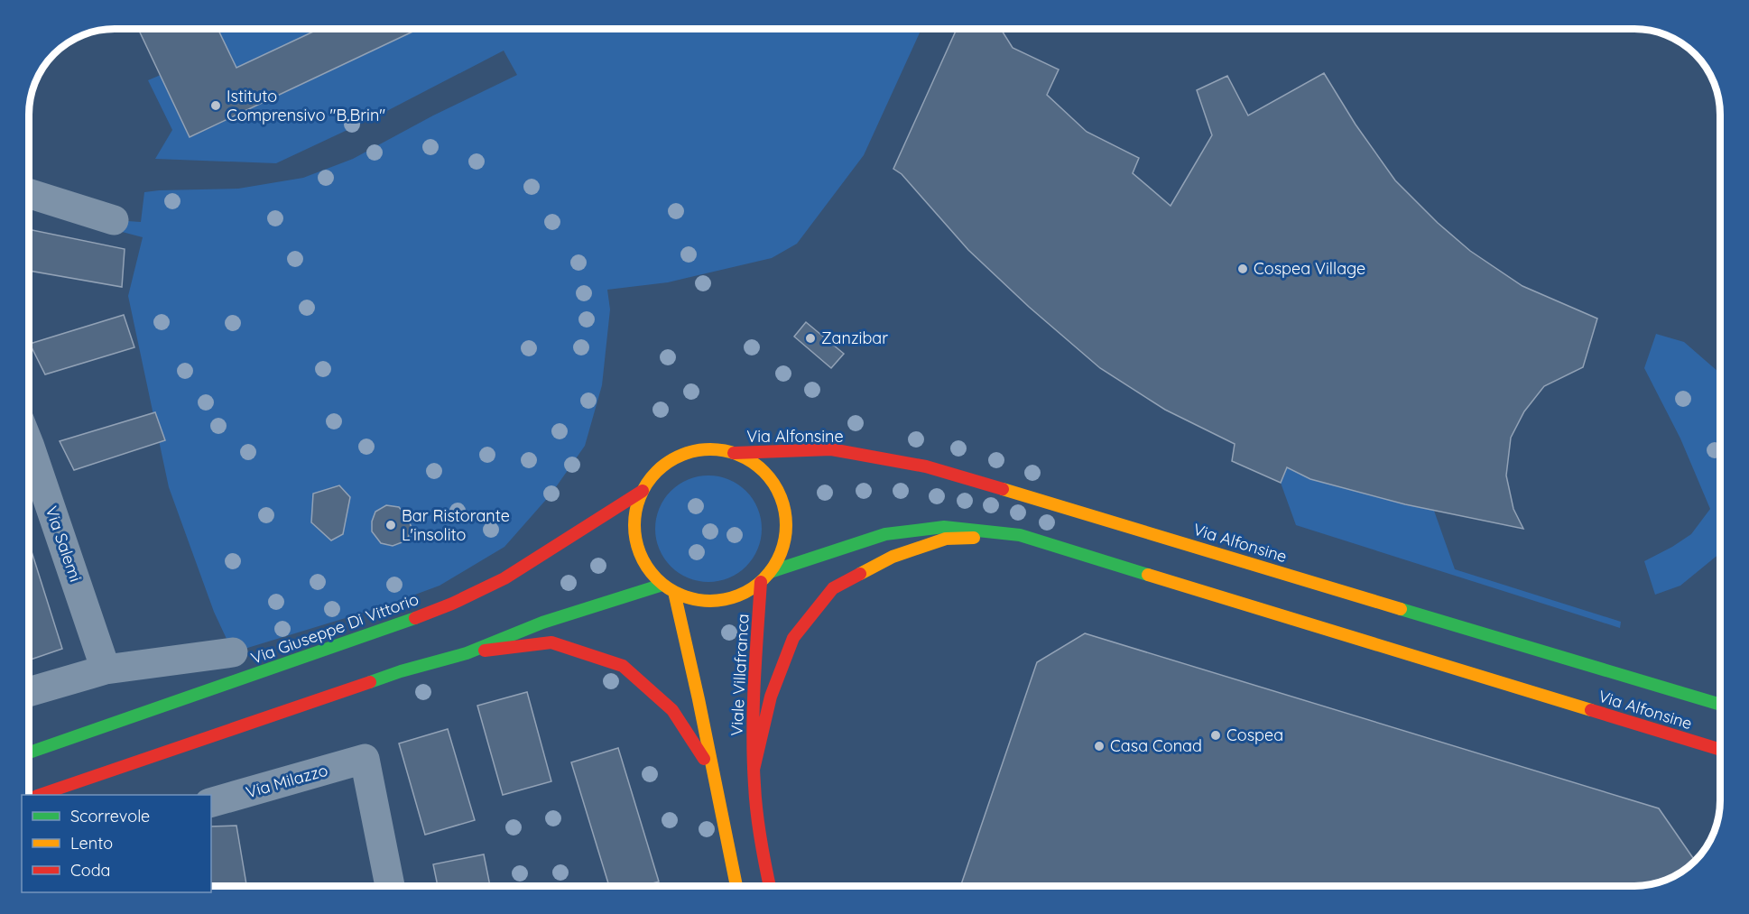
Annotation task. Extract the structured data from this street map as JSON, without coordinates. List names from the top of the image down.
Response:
{
  "streets": {
    "main road": ["Via Alfonsine", "Via Giuseppe Di Vittorio", "Viale Villafranca"],
    "street": ["Via Salemi", "Via Milazzo"]
  },
  "crossings": [
    ["Via Alfonsine", "Via Giuseppe Di Vittorio"],
    ["Via Alfonsine", "Viale Villafranca"],
    ["Via Giuseppe Di Vittorio", "Viale Villafranca"]
  ],
  "places": [
    "Istituto Comprensivo \"B.Brin\"",
    "Cospea Village",
    "Zanzibar",
    "Bar Ristorante L'insolito",
    "Cospea",
    "Casa Conad"
  ],
  "legend": ["Scorrevole", "Lento", "Coda"]
}
